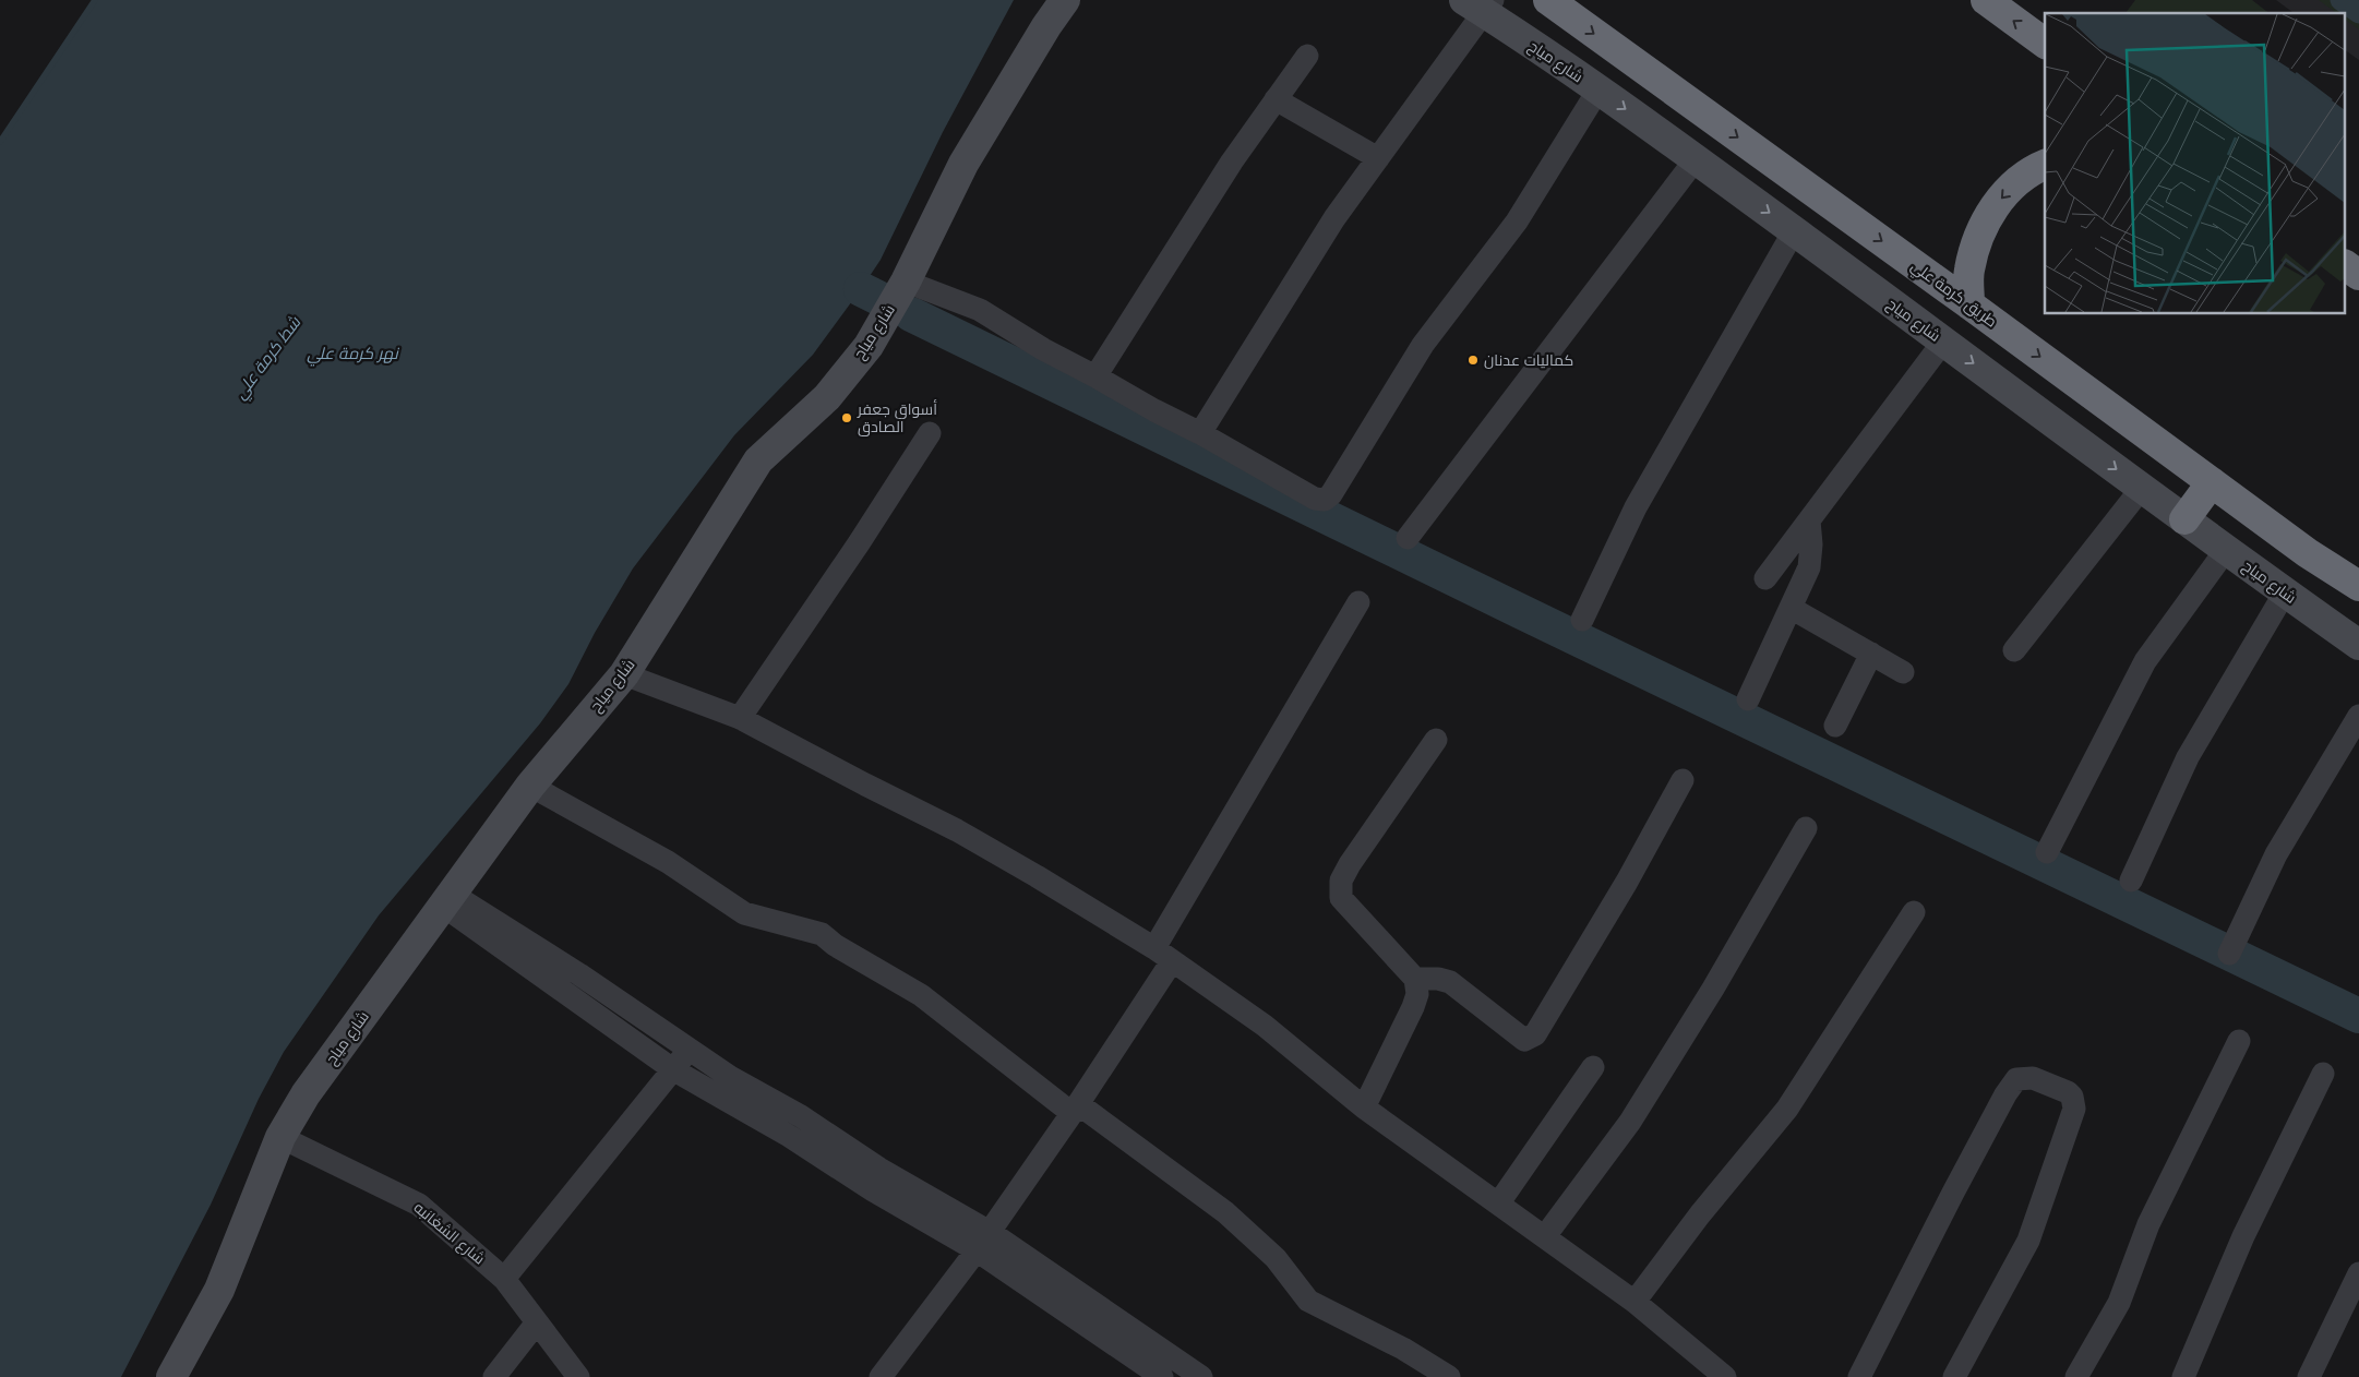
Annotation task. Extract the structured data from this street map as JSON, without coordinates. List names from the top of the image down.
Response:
{
  "streets": {
    "highway": ["طريق كرمة علي"],
    "street": ["شارع مياح", "شارع الشغانبه"]
  },
  "crossings": [
    ["شارع مياح", "شارع الشغانبه"]
  ],
  "one_way": ["طريق كرمة علي"],
  "water": ["نهر كرمة علي", "شط كرمة علي"],
  "places": ["كماليات عدنان", "أسواق جعفر الصادق"]
}
